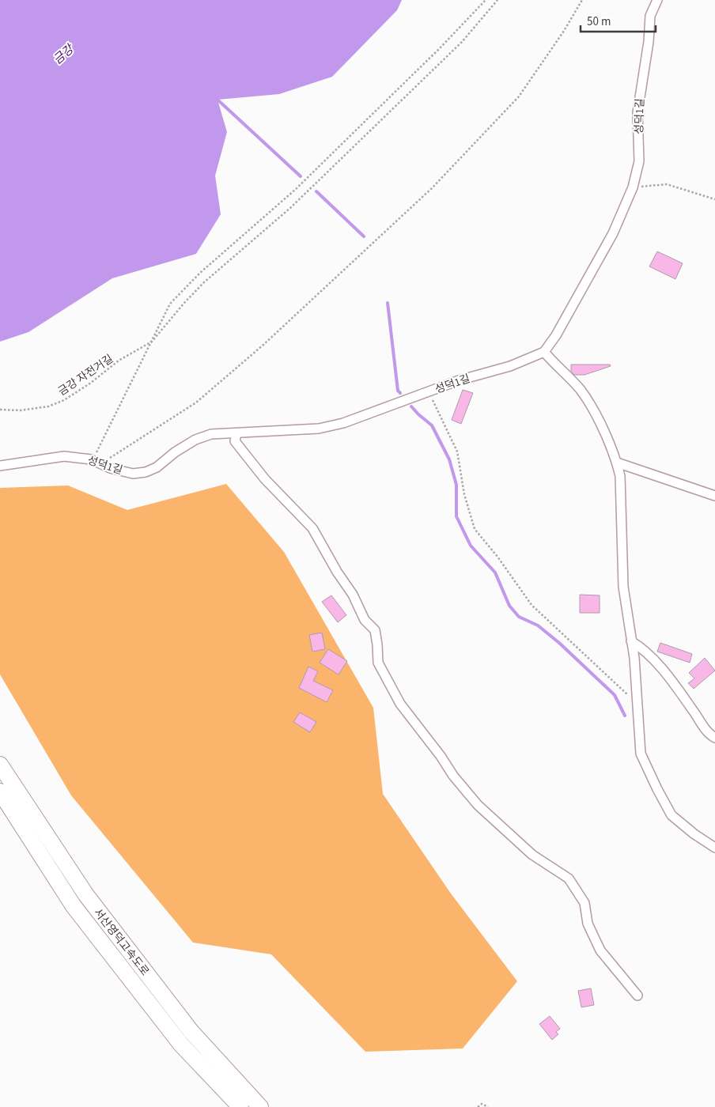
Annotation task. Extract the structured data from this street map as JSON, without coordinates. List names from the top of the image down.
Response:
{
  "streets": {
    "highway": ["서산영덕고속도로"],
    "street": ["성덕1길"],
    "path": ["금강 자전거길"]
  },
  "water": ["금강"],
  "scale_bar": "50 m"
}
